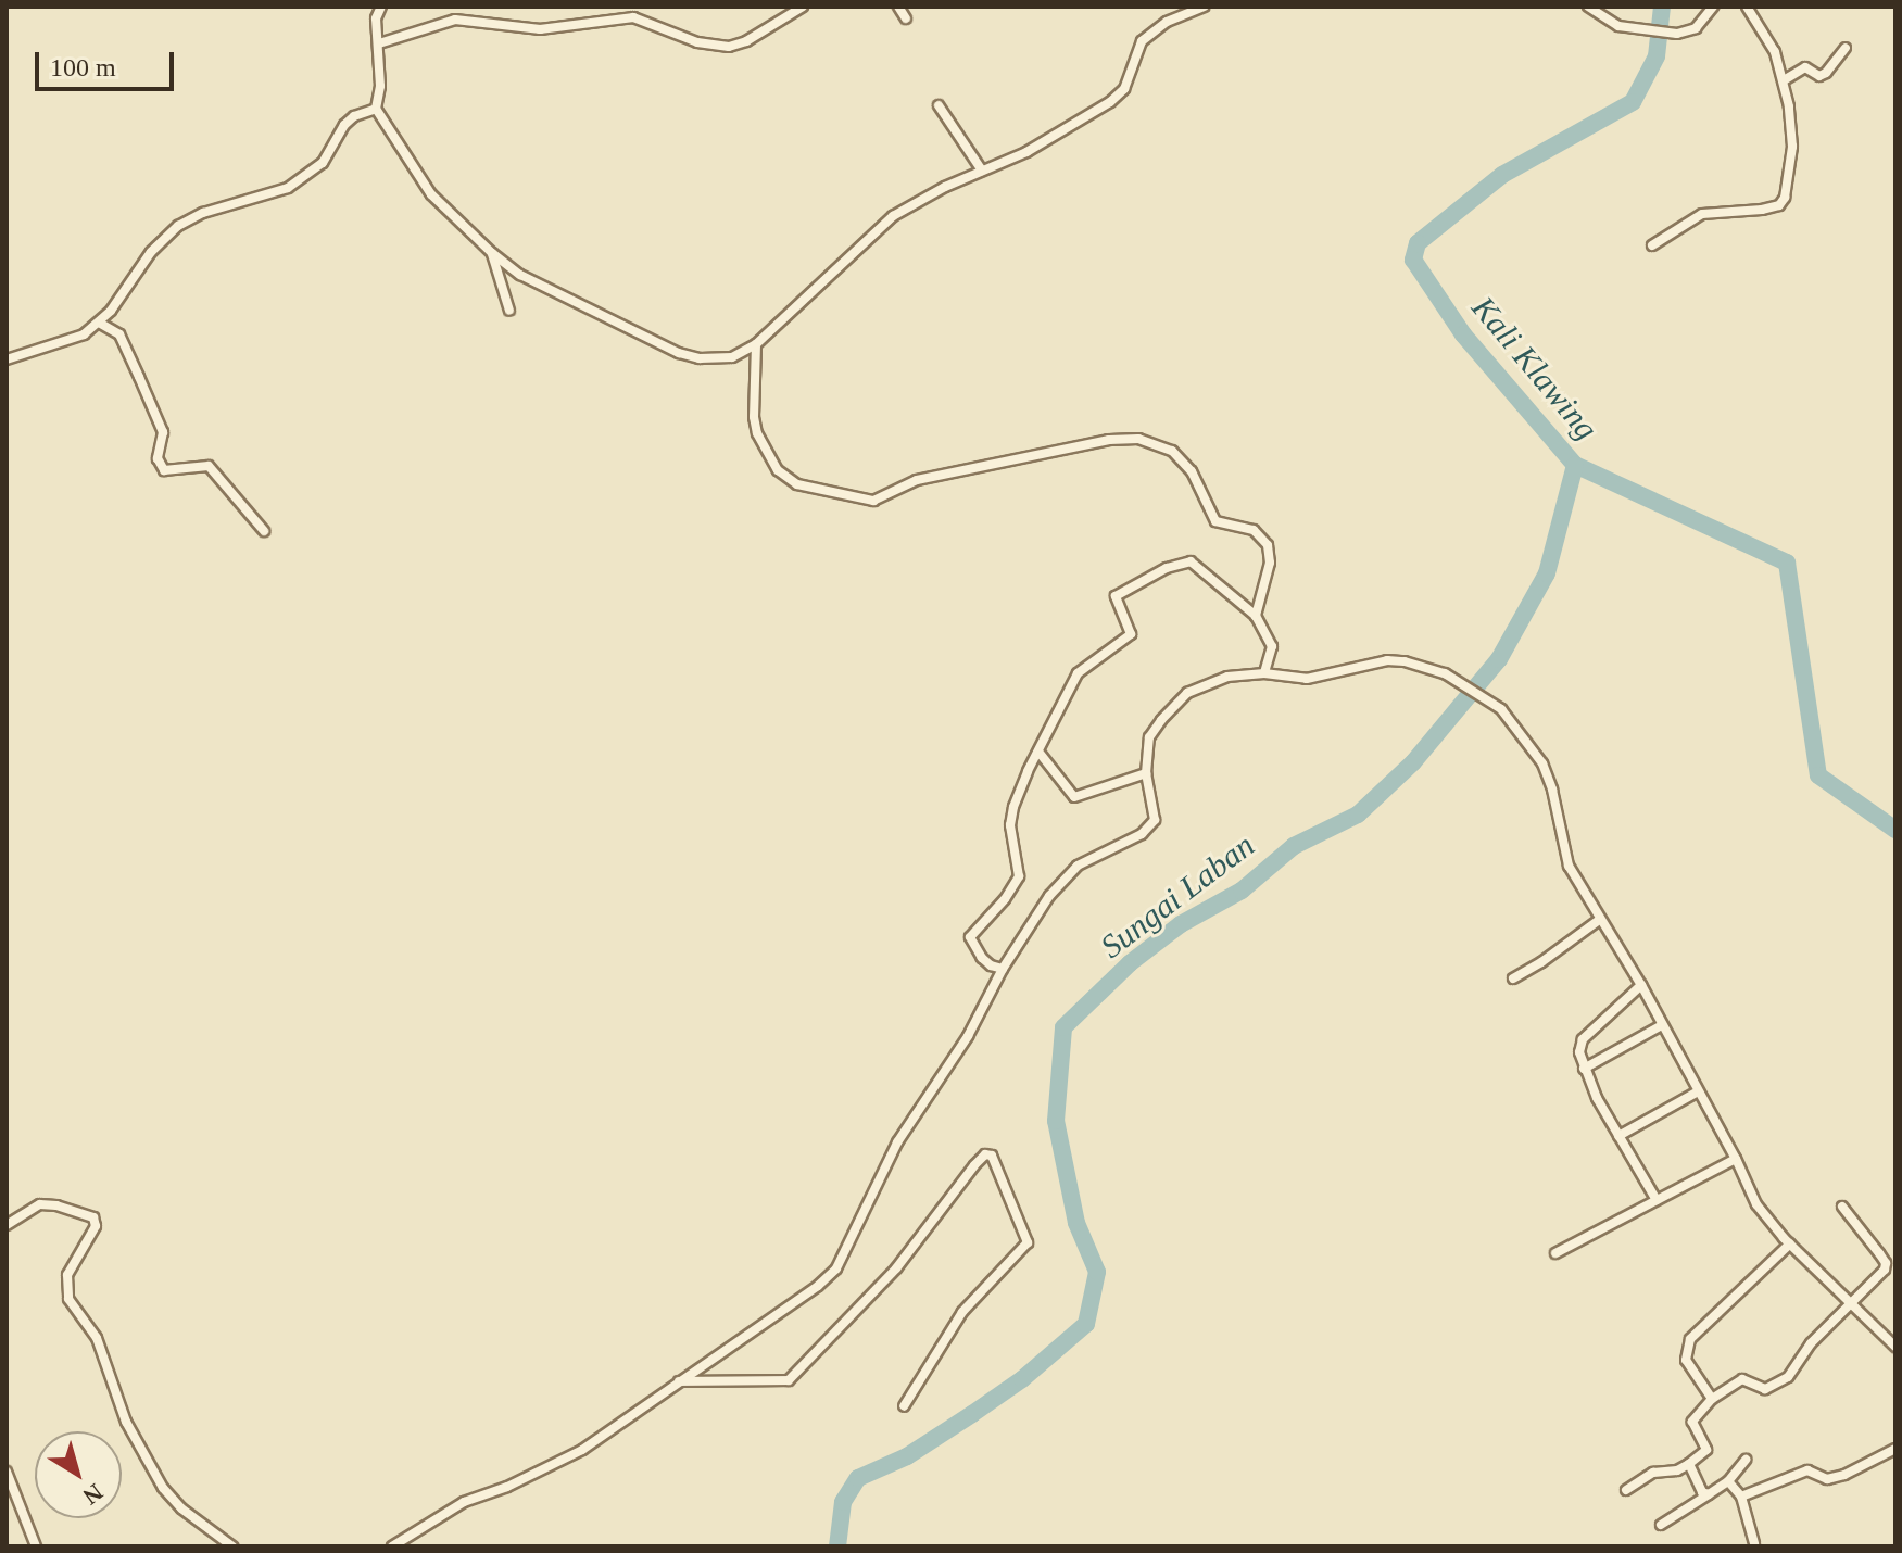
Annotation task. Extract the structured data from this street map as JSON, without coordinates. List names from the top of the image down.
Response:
{
  "water": ["Kali Klawing", "Sungai Laban"],
  "scale_bar": "100 m",
  "north": "bottom right"
}
